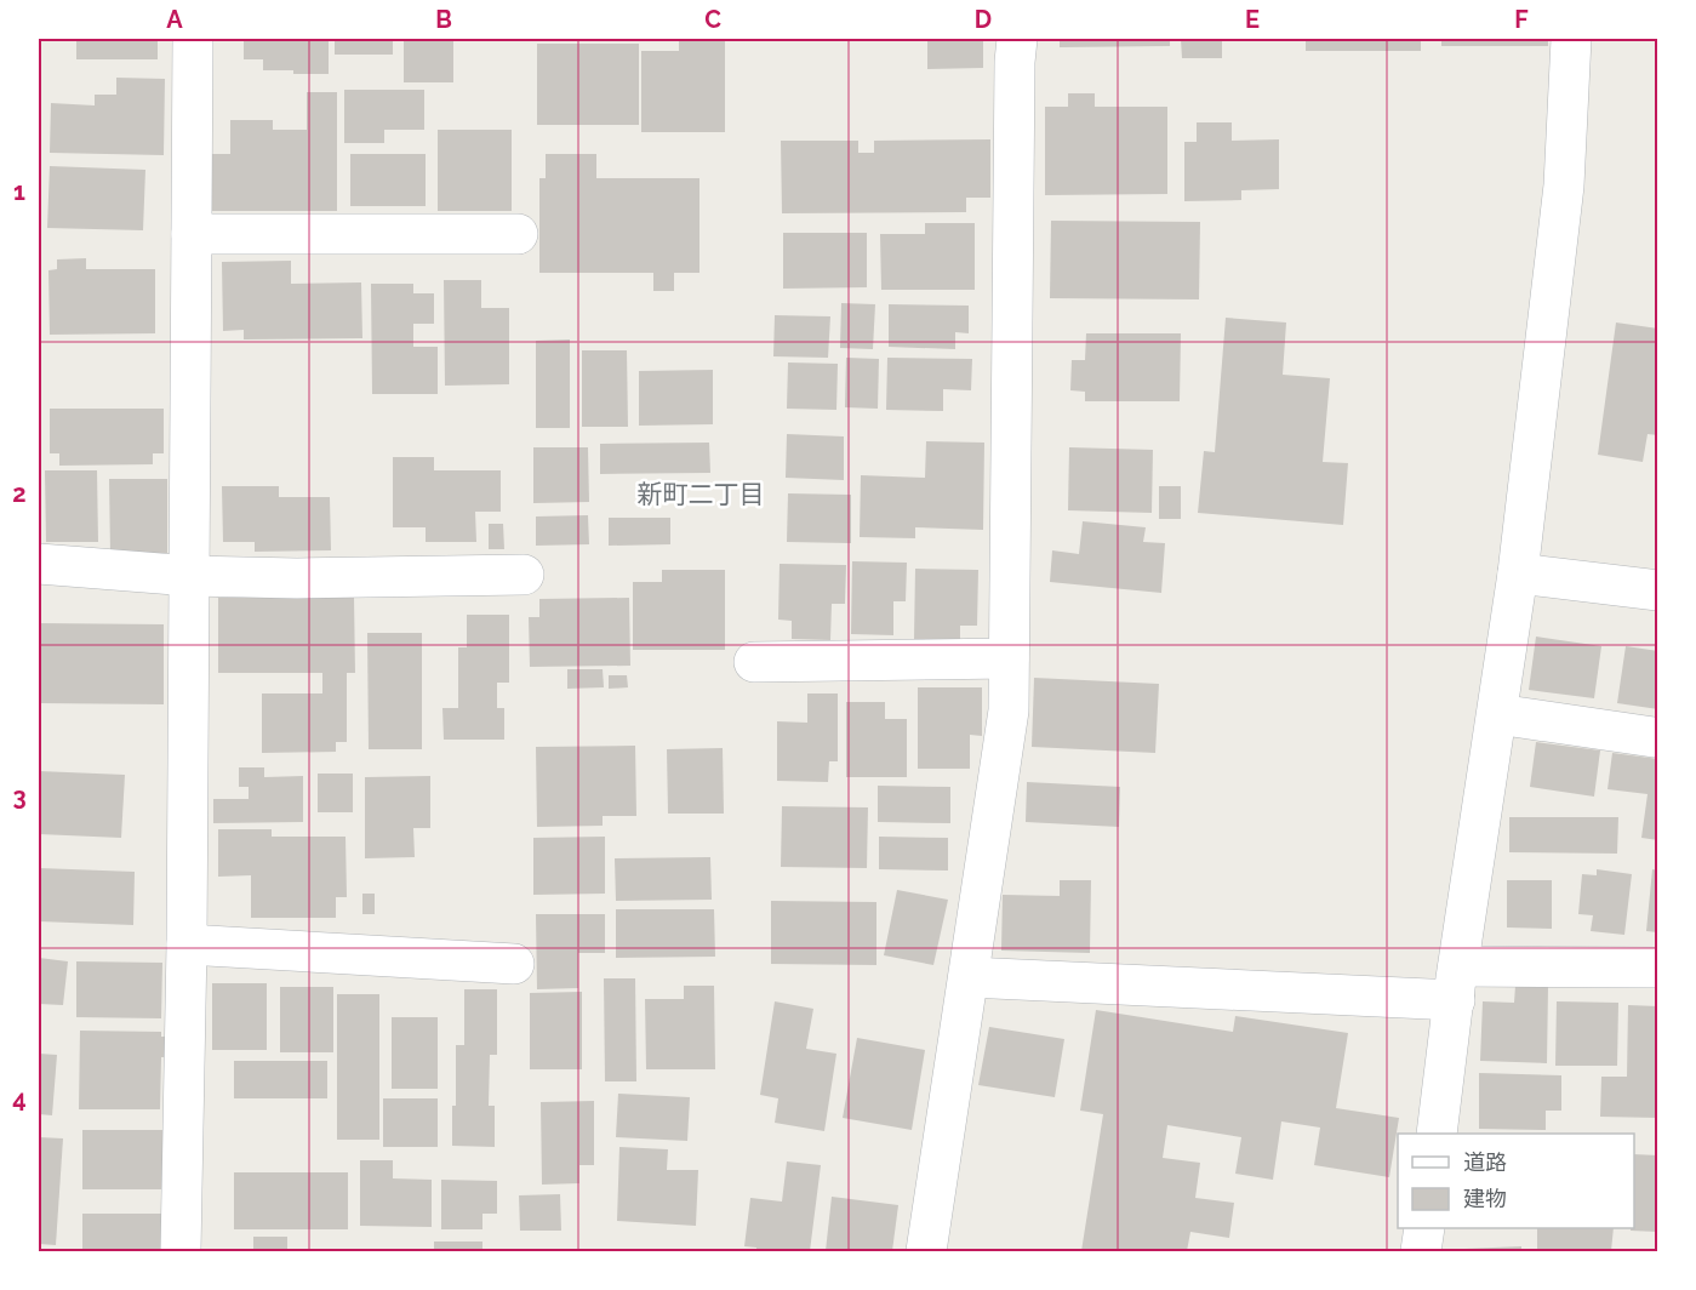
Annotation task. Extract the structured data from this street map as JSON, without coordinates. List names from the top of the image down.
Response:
{
  "districts": ["新町二丁目"],
  "legend": ["道路", "建物"],
  "grid": {
    "columns": [
      "A",
      "B",
      "C",
      "D",
      "E",
      "F"
    ],
    "rows": [
      "1",
      "2",
      "3",
      "4"
    ]
  }
}
